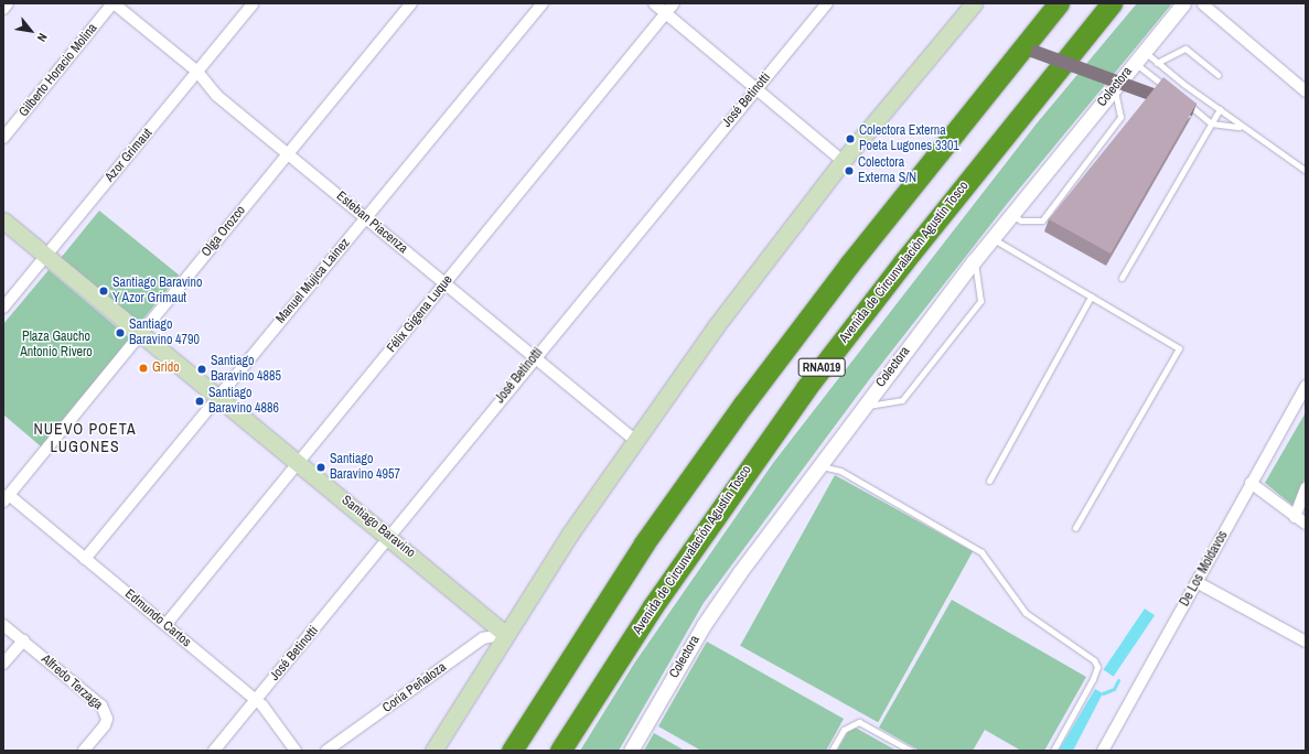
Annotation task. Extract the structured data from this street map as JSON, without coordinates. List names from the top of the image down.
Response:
{
  "streets": {
    "highway": ["Avenida de Circunvalación Agustín Tosco", "RNA019"],
    "main road": ["Santiago Baravino"],
    "street": [
      "Gilberto Horacio Molina",
      "Colectora",
      "José Betinotti",
      "Azor Grimaut",
      "Esteban Piacenza",
      "Olga Orozco",
      "Manuel Mujica Lainez",
      "Félix Gigena Luque",
      "De Los Moldavos",
      "Edmundo Cartos",
      "Alfredo Terzaga",
      "Coria Peñaloza"
    ]
  },
  "crossings": [
    ["Gilberto Horacio Molina", "Esteban Piacenza"],
    ["José Betinotti", "Esteban Piacenza"],
    ["José Betinotti", "Santiago Baravino"],
    ["José Betinotti", "Edmundo Cartos"],
    ["Azor Grimaut", "Esteban Piacenza"],
    ["Azor Grimaut", "Santiago Baravino"],
    ["Esteban Piacenza", "Olga Orozco"],
    ["Esteban Piacenza", "Manuel Mujica Lainez"],
    ["Esteban Piacenza", "Félix Gigena Luque"],
    ["Olga Orozco", "Santiago Baravino"],
    ["Olga Orozco", "Edmundo Cartos"],
    ["Manuel Mujica Lainez", "Santiago Baravino"],
    ["Manuel Mujica Lainez", "Edmundo Cartos"],
    ["Félix Gigena Luque", "Santiago Baravino"],
    ["Félix Gigena Luque", "Edmundo Cartos"],
    ["Santiago Baravino", "Coria Peñaloza"]
  ],
  "districts": ["NUEVO POETA LUGONES"],
  "parks": ["Plaza Gaucho Antonio Rivero"],
  "places": [
    "Colectora Externa Poeta Lugones 3301",
    "Colectora Externa S/N",
    "Santiago Baravino Y Azor Grimaut",
    "Santiago Baravino 4790",
    "Grido",
    "Santiago Baravino 4885",
    "Santiago Baravino 4886",
    "Santiago Baravino 4957"
  ],
  "north": "bottom right"
}
